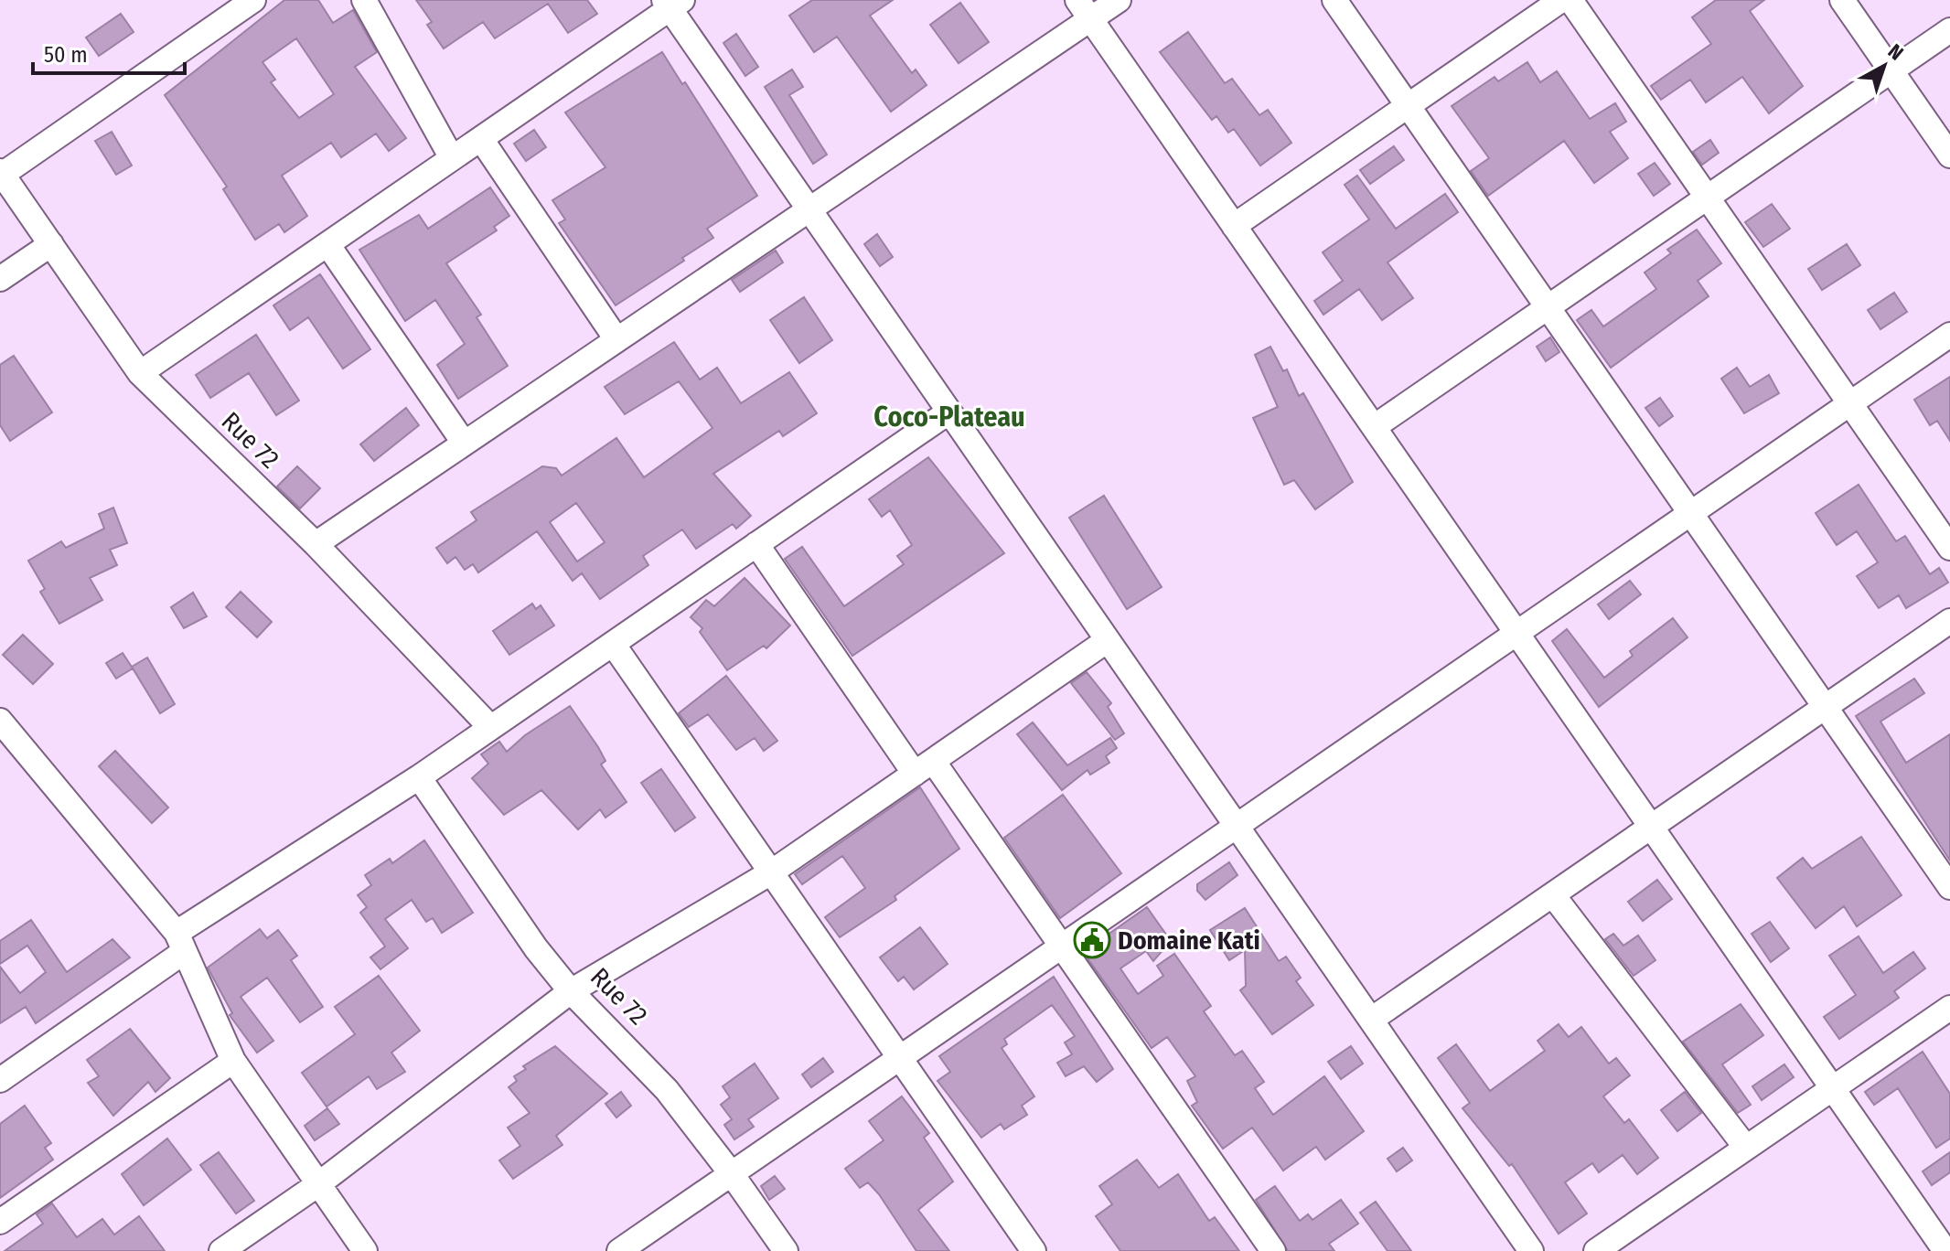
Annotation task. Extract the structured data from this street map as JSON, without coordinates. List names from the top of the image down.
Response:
{
  "streets": {
    "street": ["Rue 72"]
  },
  "districts": ["Coco-Plateau"],
  "places": {
    "public building": ["Domaine Kati"]
  },
  "scale_bar": "50 m",
  "north": "top right"
}
